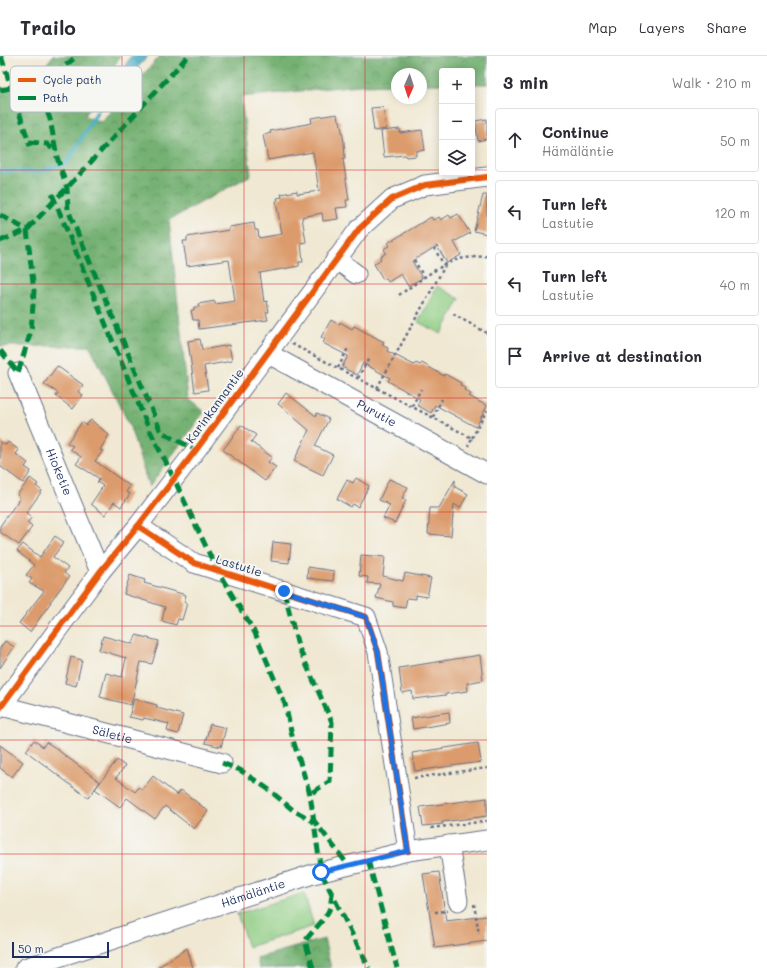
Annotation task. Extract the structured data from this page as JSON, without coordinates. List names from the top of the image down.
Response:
{
  "streets": {
    "street": [
      "Karinkannantie",
      "Purutie",
      "Hioketie",
      "Lastutie",
      "Säletie",
      "Hämäläntie"
    ]
  },
  "crossings": [
    ["Karinkannantie", "Purutie"],
    ["Karinkannantie", "Hioketie"],
    ["Karinkannantie", "Lastutie"],
    ["Karinkannantie", "Säletie"],
    ["Lastutie", "Hämäläntie"]
  ],
  "legend": ["Cycle path", "Path"],
  "scale_bar": "50 m",
  "north": "bottom",
  "page": {
    "header": "Trailo",
    "nav": ["Map", "Layers", "Share"],
    "heading": ["3 min", "Walk · 210 m"],
    "map_buttons": ["+", "−"],
    "list": [
      ["Continue", "Hämäläntie", "50 m"],
      ["Turn left", "Lastutie", "120 m"],
      ["Turn left", "Lastutie", "40 m"],
      "Arrive at destination"
    ],
    "scale": "50 m"
  }
}
